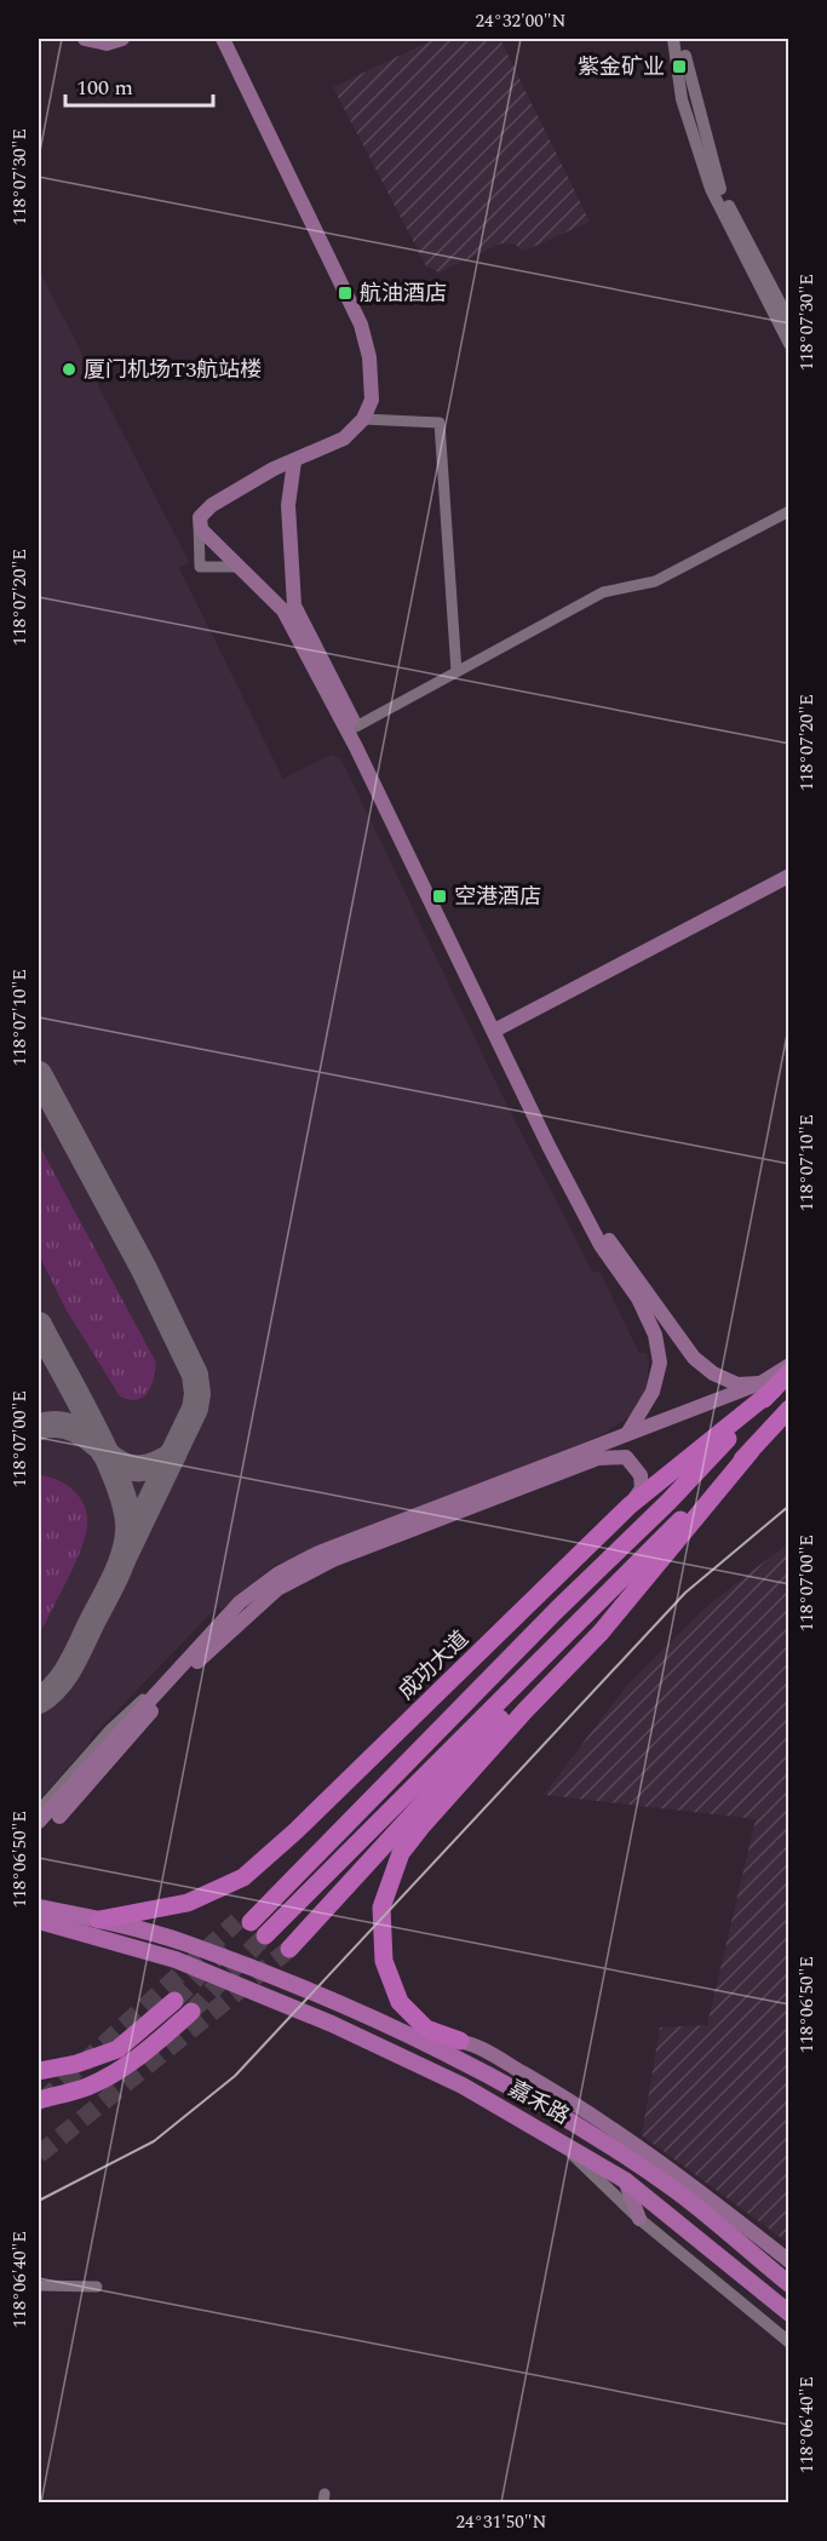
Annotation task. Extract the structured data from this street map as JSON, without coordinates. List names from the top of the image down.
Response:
{
  "streets": {
    "highway": ["成功大道"],
    "main road": ["嘉禾路"]
  },
  "crossings": [
    ["成功大道", "嘉禾路"]
  ],
  "places": {
    "transit": ["紫金矿业", "航油酒店", "空港酒店"],
    "other": ["厦门机场T3航站楼"]
  },
  "scale_bar": "100 m",
  "coordinates": [
    "24°32'00\"N",
    "118°07'30\"E",
    "118°07'20\"E",
    "118°07'10\"E",
    "118°07'00\"E",
    "118°06'50\"E",
    "118°06'40\"E",
    "24°31'50\"N"
  ]
}
